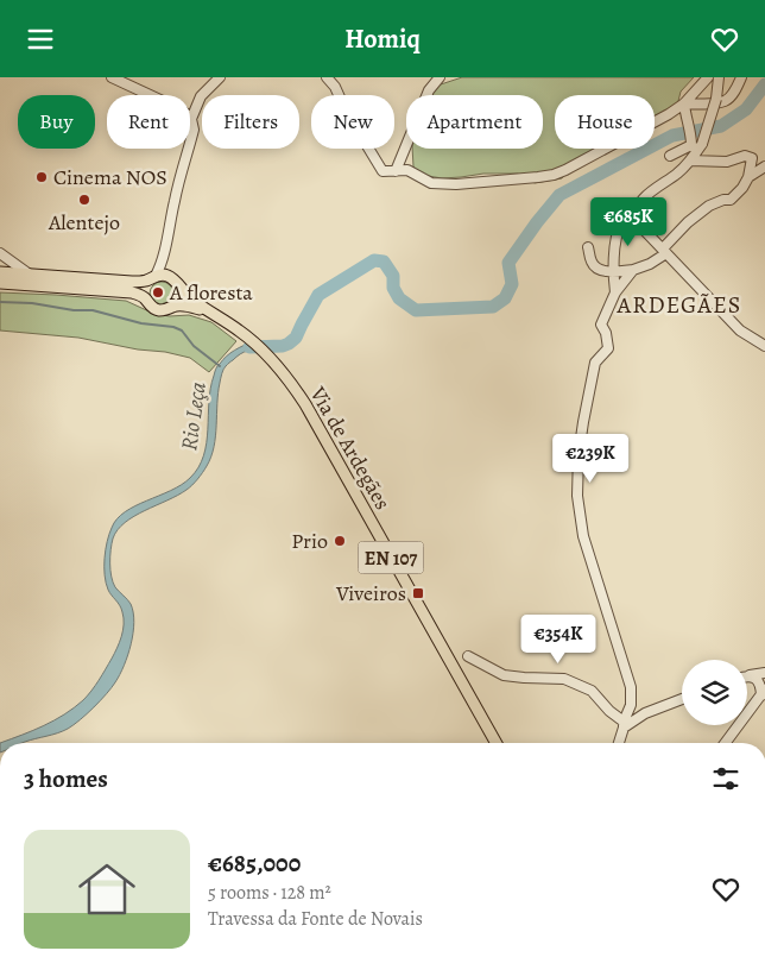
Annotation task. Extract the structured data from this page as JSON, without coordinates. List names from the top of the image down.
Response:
{
  "streets": {
    "main road": ["Via de Ardegães", "EN 107"]
  },
  "districts": ["ARDEGÃES"],
  "water": ["Rio Leça"],
  "places": {
    "other": [
      "Cinema NOS",
      "Alentejo",
      "A floresta",
      "Prio"
    ],
    "transit": ["Viveiros"]
  },
  "page": {
    "header": "Homiq",
    "chip": [
      "Buy",
      "Rent",
      "Filters",
      "New",
      "Apartment",
      "House"
    ],
    "price": ["€685K", "€239K", "€354K"],
    "heading": "3 homes",
    "list": [
      {
        "name": "€685,000",
        "note": "5 rooms · 128 m² · Travessa da Fonte de Novais"
      }
    ]
  }
}
